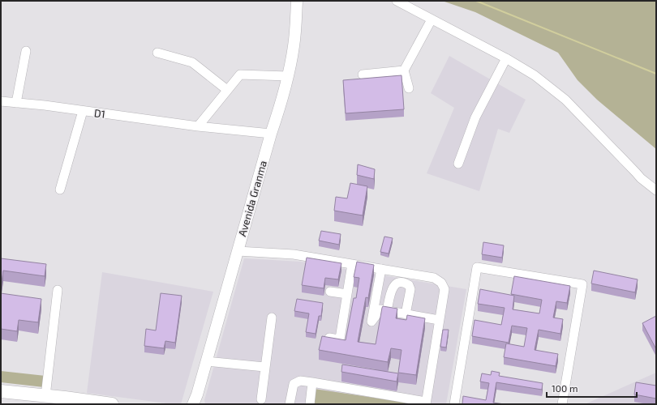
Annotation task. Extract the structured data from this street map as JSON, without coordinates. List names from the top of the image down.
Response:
{
  "streets": {
    "main road": ["Avenida Granma"],
    "street": ["D1"]
  },
  "crossings": [
    ["D1", "Avenida Granma"]
  ],
  "scale_bar": "100 m"
}
